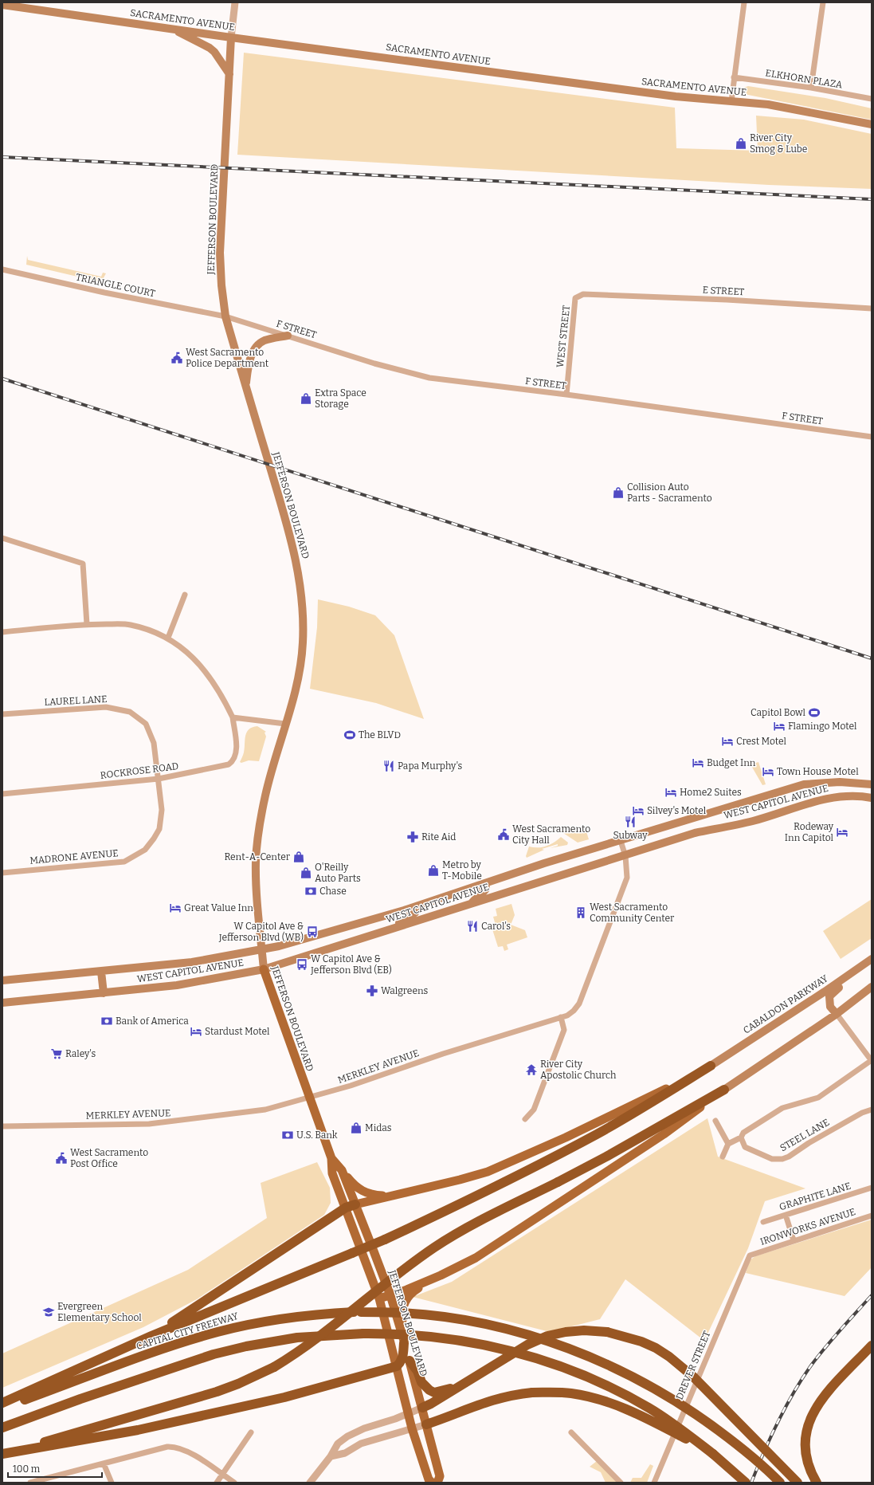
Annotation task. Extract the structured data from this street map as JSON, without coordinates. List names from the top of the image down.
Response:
{
  "streets": {
    "highway": ["CAPITAL CITY FREEWAY"],
    "main road": [
      "SACRAMENTO AVENUE",
      "JEFFERSON BOULEVARD",
      "WEST CAPITOL AVENUE",
      "CABALDON PARKWAY"
    ],
    "street": [
      "ELKHORN PLAZA",
      "TRIANGLE COURT",
      "E STREET",
      "F STREET",
      "WEST STREET",
      "LAUREL LANE",
      "ROCKROSE ROAD",
      "MADRONE AVENUE",
      "MERKLEY AVENUE",
      "STEEL LANE",
      "GRAPHITE LANE",
      "IRONWORKS AVENUE",
      "DREVER STREET"
    ]
  },
  "crossings": [
    ["SACRAMENTO AVENUE", "JEFFERSON BOULEVARD"],
    ["JEFFERSON BOULEVARD", "TRIANGLE COURT"],
    ["JEFFERSON BOULEVARD", "F STREET"],
    ["JEFFERSON BOULEVARD", "WEST CAPITOL AVENUE"],
    ["JEFFERSON BOULEVARD", "MERKLEY AVENUE"],
    ["TRIANGLE COURT", "F STREET"],
    ["E STREET", "WEST STREET"],
    ["F STREET", "WEST STREET"],
    ["LAUREL LANE", "ROCKROSE ROAD"],
    ["LAUREL LANE", "MADRONE AVENUE"],
    ["ROCKROSE ROAD", "MADRONE AVENUE"],
    ["WEST CAPITOL AVENUE", "MERKLEY AVENUE"],
    ["IRONWORKS AVENUE", "DREVER STREET"]
  ],
  "places": {
    "shop": [
      "River City Smog & Lube",
      "Extra Space Storage",
      "Collision Auto Parts - Sacramento",
      "Rent-A-Center",
      "Metro by T-Mobile",
      "O'Reilly Auto Parts",
      "Midas"
    ],
    "public building": ["West Sacramento Police Department", "West Sacramento City Hall", "West Sacramento Post Office"],
    "sports": ["Capitol Bowl", "The BLVD"],
    "hotel": [
      "Flamingo Motel",
      "Crest Motel",
      "Budget Inn",
      "Town House Motel",
      "Home2 Suites",
      "Silvey's Motel",
      "Rodeway Inn Capitol",
      "Great Value Inn",
      "Stardust Motel"
    ],
    "restaurant": ["Papa Murphy's", "Subway", "Carol's"],
    "pharmacy": ["Rite Aid", "Walgreens"],
    "bank": ["Chase", "Bank of America", "U.S. Bank"],
    "building": ["West Sacramento Community Center"],
    "bus stop": ["W Capitol Ave & Jefferson Blvd (WB)", "W Capitol Ave & Jefferson Blvd (EB)"],
    "supermarket": ["Raley's"],
    "temple": ["River City Apostolic Church"],
    "school or university": ["Evergreen Elementary School"]
  },
  "scale_bar": "100 m"
}
